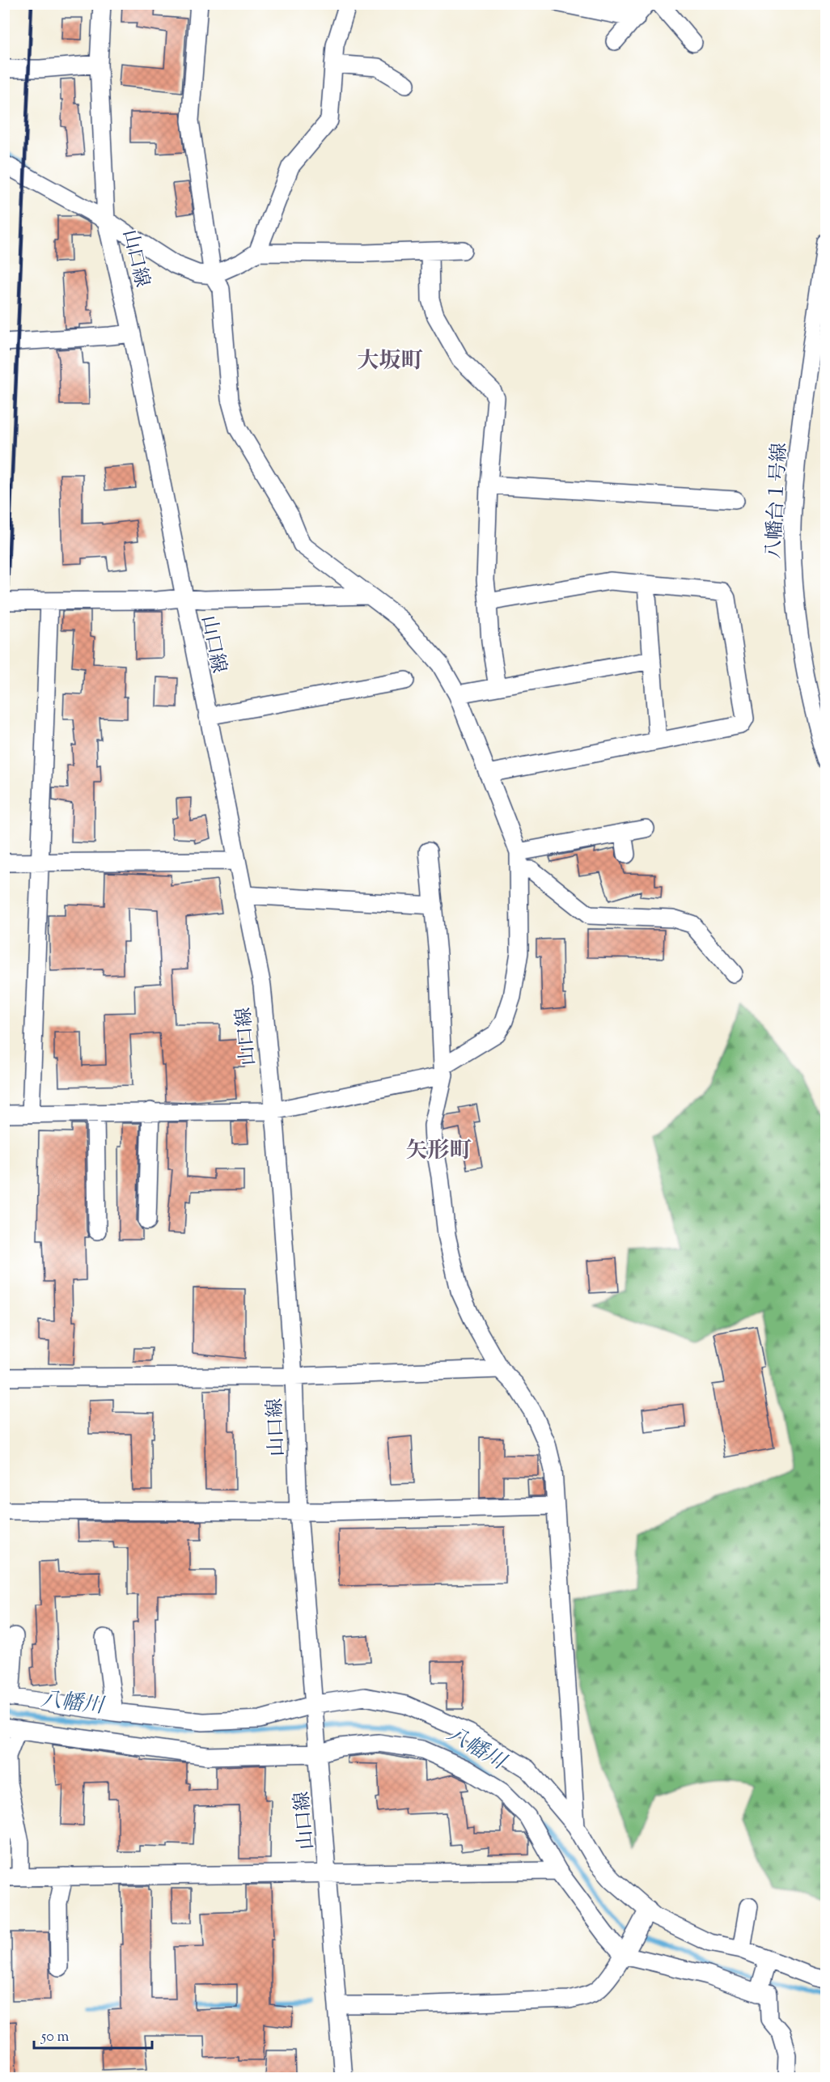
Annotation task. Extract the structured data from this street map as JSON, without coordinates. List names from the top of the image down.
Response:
{
  "streets": {
    "street": ["山口線", "八幡台１号線"]
  },
  "districts": ["大坂町", "矢形町"],
  "water": ["八幡川"],
  "scale_bar": "50 m"
}
